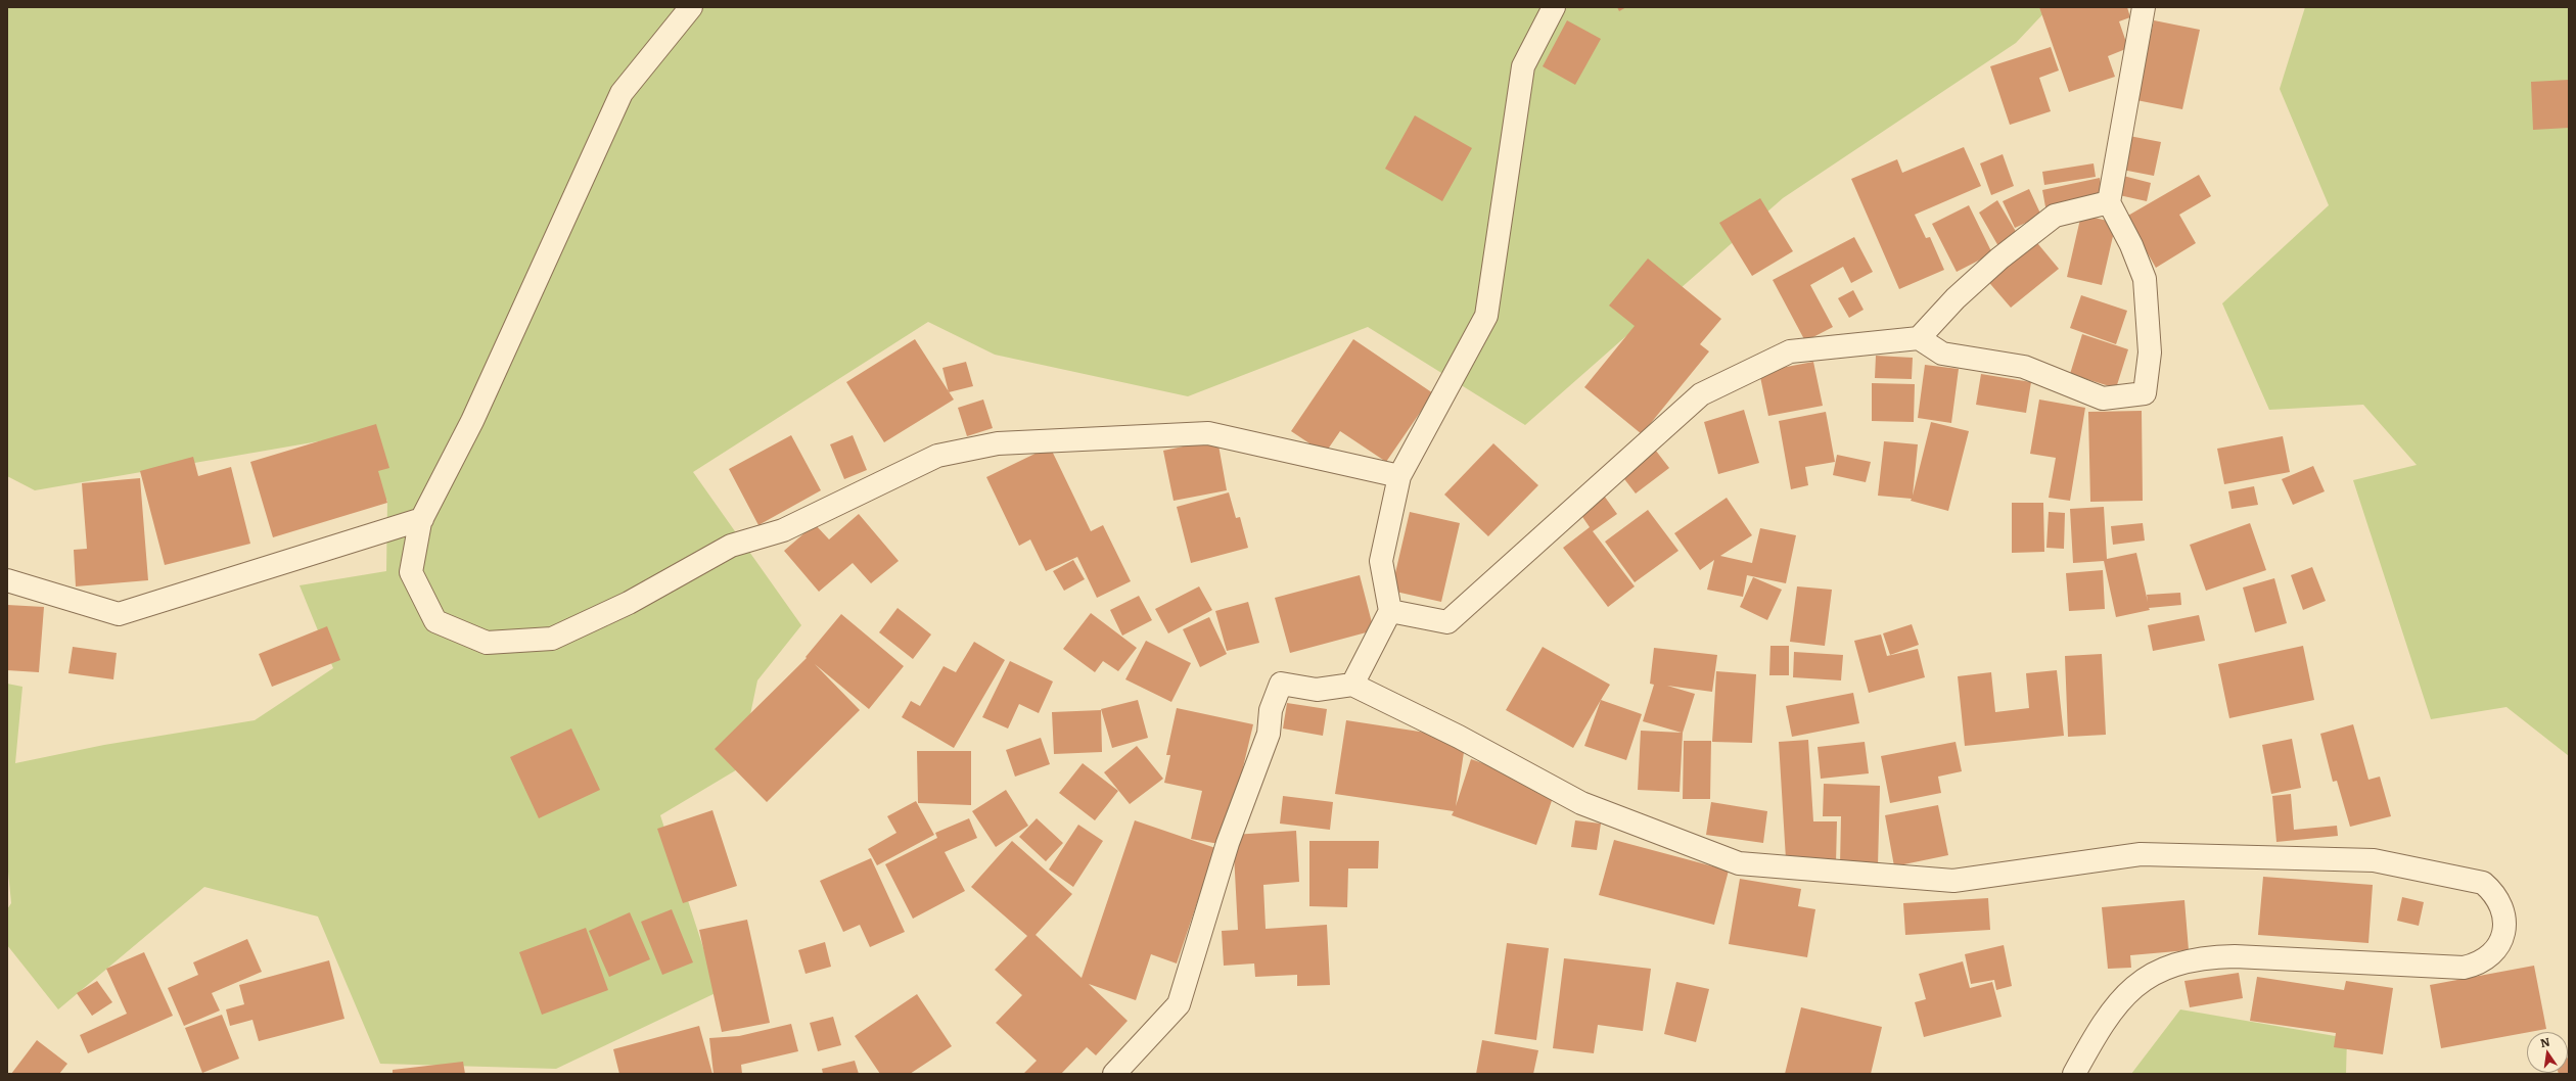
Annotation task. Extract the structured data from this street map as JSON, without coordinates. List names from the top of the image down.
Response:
{
  "north": "top"
}
